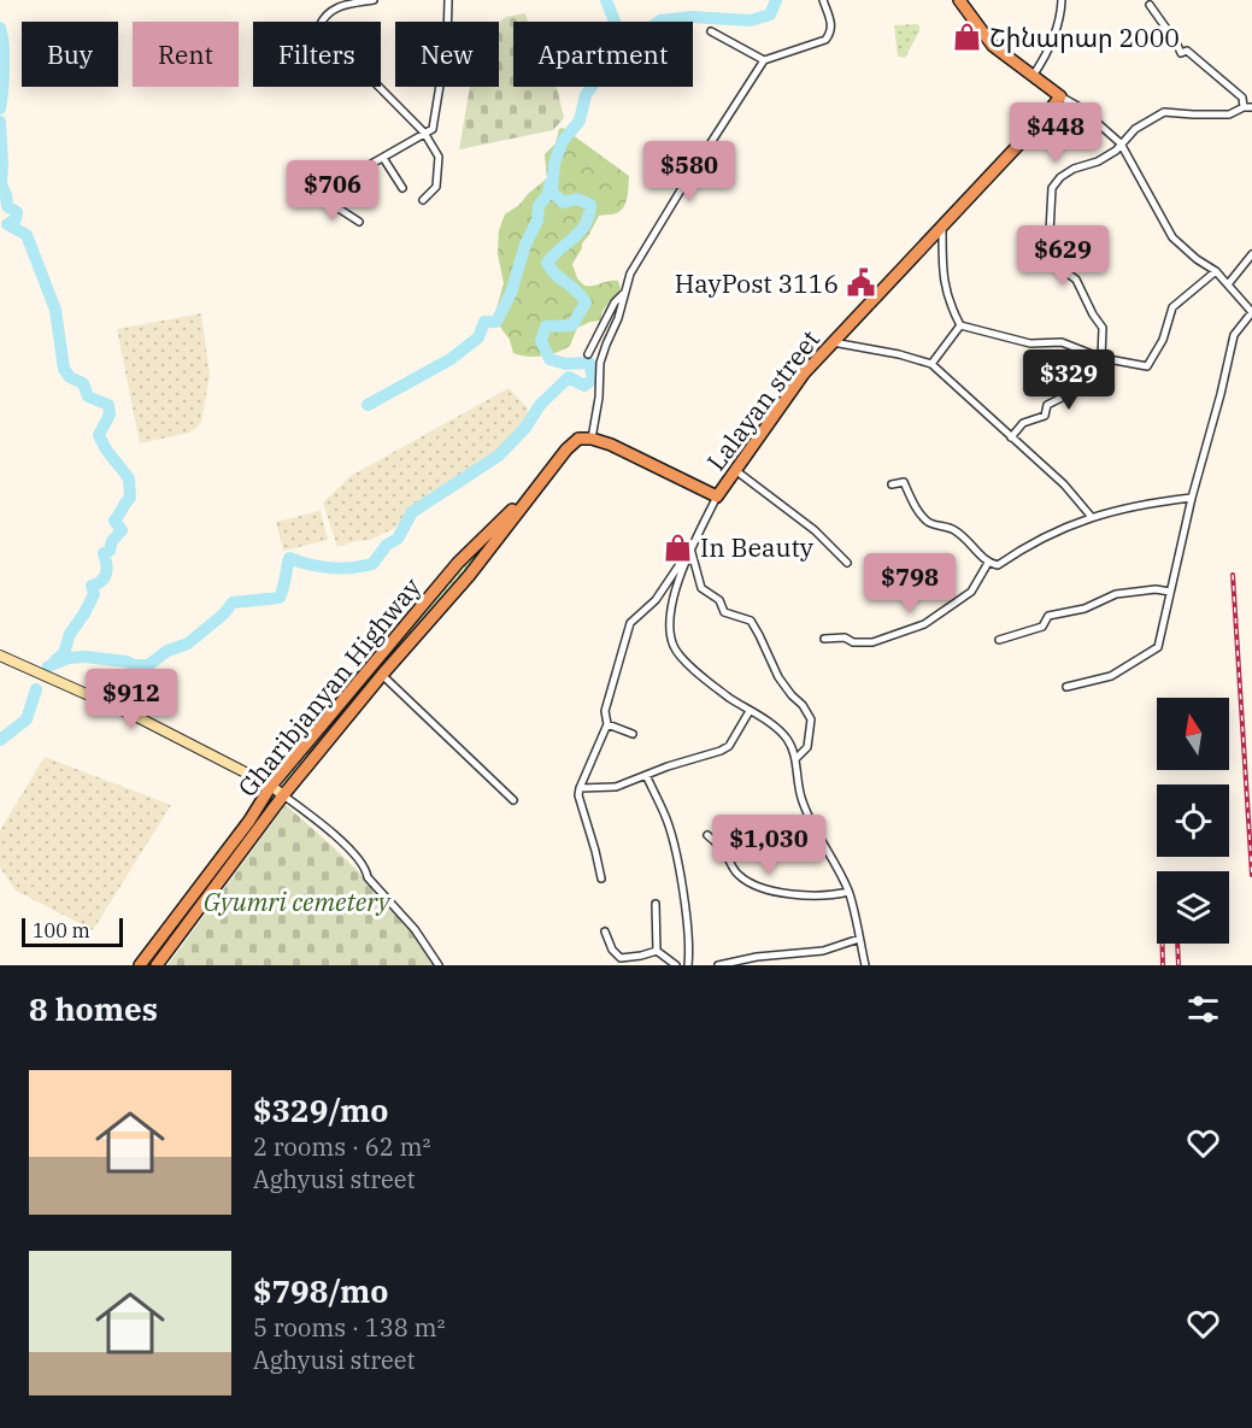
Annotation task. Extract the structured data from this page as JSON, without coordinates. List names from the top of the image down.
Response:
{
  "streets": {
    "highway": ["Lalayan street", "Gharibjanyan Highway"]
  },
  "parks": ["Gyumri cemetery"],
  "places": {
    "shop": ["Շինարար 2000", "In Beauty"],
    "public building": ["HayPost 3116"]
  },
  "scale_bar": "100 m",
  "north": "top",
  "page": {
    "chip": [
      "Buy",
      "Rent",
      "Filters",
      "New",
      "Apartment"
    ],
    "price": [
      "$448",
      "$580",
      "$706",
      "$629",
      "$329",
      "$798",
      "$912",
      "$1,030"
    ],
    "scale": "100 m",
    "heading": "8 homes",
    "list": [
      {
        "name": "$329/mo",
        "note": "2 rooms · 62 m² · Aghyusi street"
      },
      {
        "name": "$798/mo",
        "note": "5 rooms · 138 m² · Aghyusi street"
      }
    ]
  }
}
